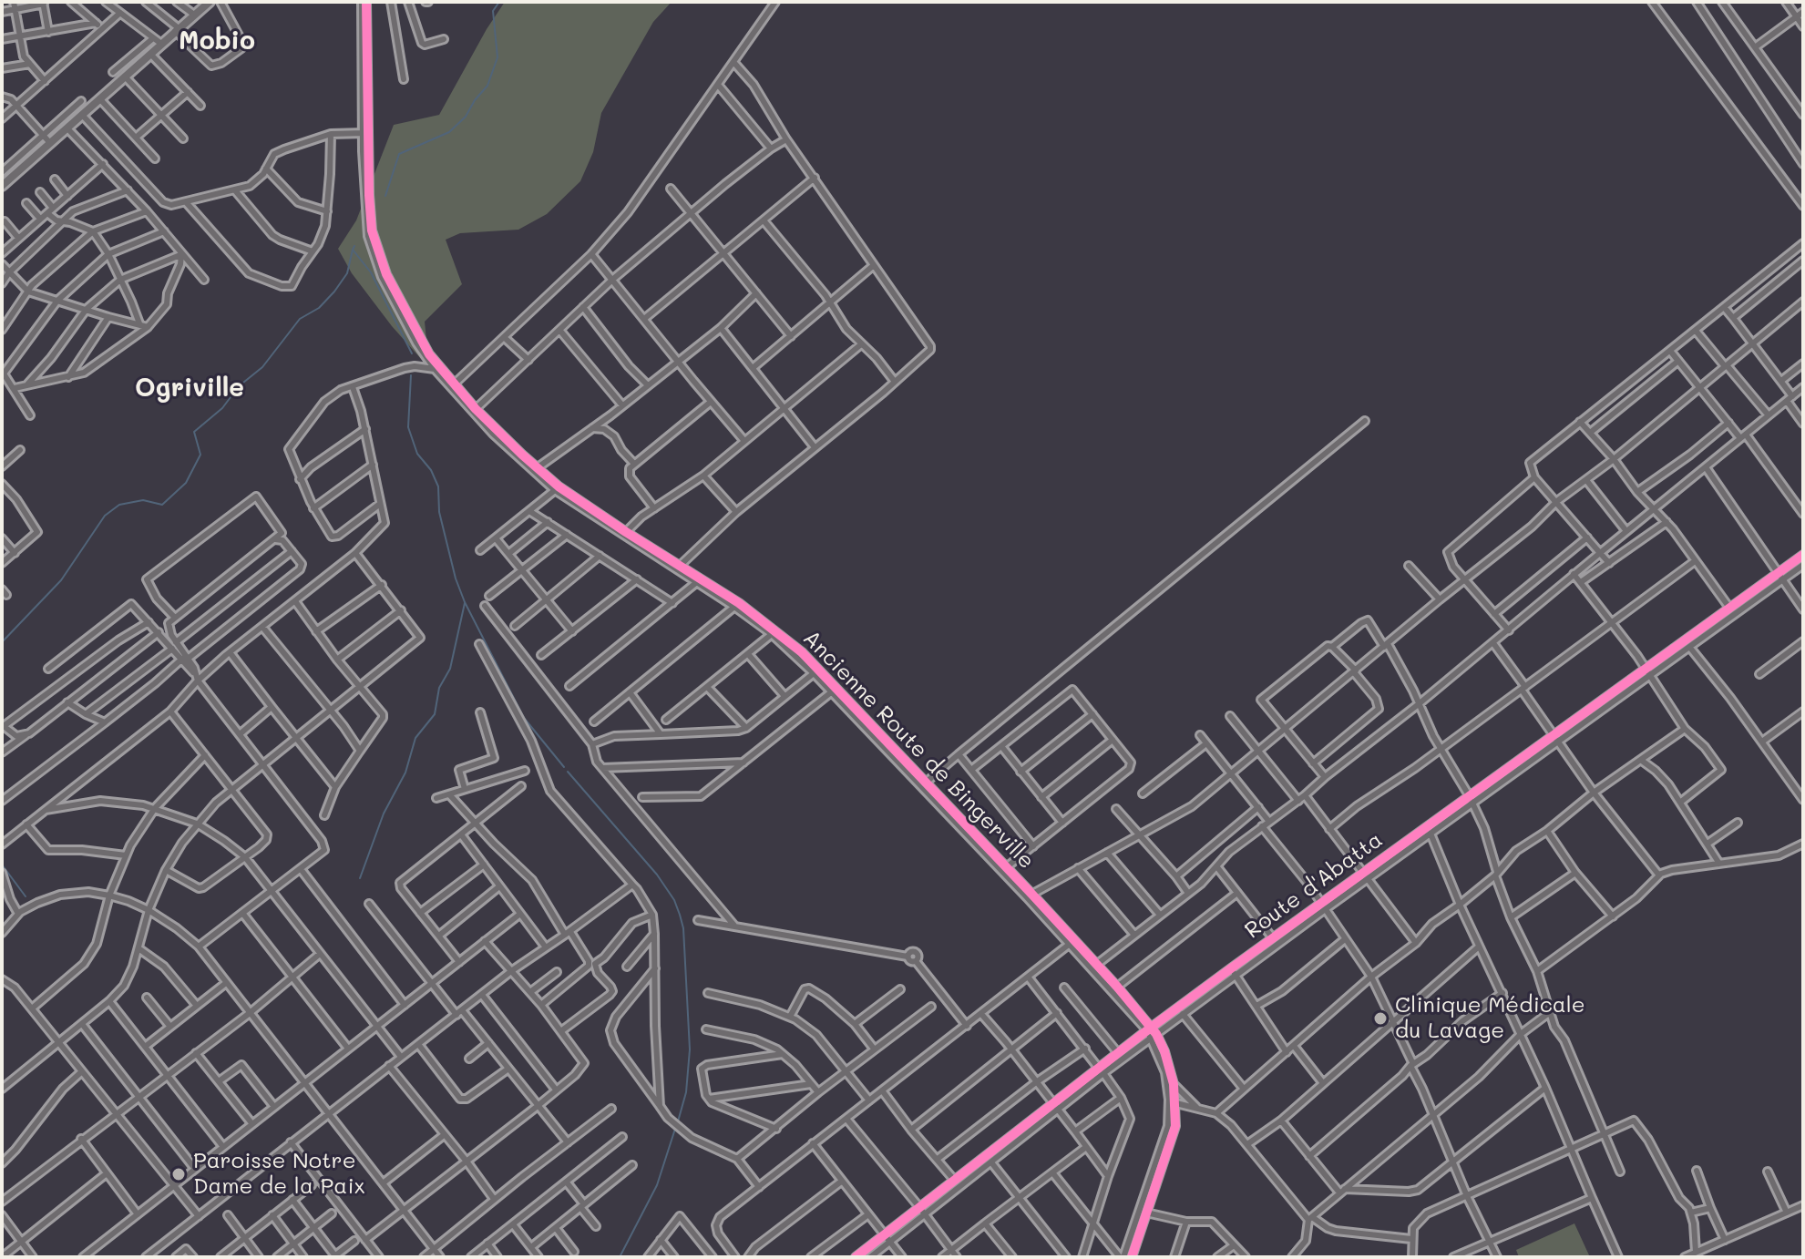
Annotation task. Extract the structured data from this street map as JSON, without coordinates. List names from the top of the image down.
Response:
{
  "streets": {
    "street": ["Ancienne Route de Bingerville", "Route d'Abatta"]
  },
  "crossings": [
    ["Ancienne Route de Bingerville", "Route d'Abatta"]
  ],
  "districts": ["Mobio", "Ogriville"],
  "places": ["Clinique Médicale du Lavage", "Paroisse Notre Dame de la Paix"]
}
